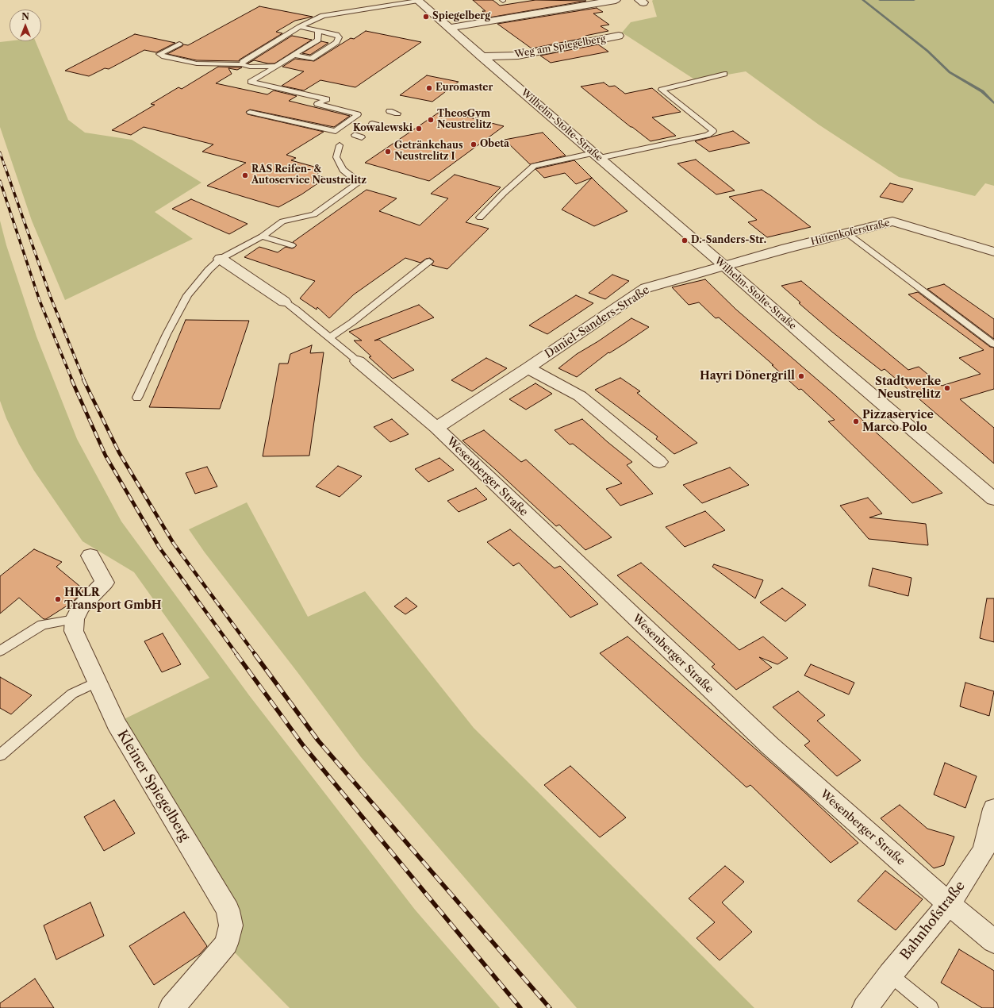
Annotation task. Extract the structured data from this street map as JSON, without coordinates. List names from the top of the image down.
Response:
{
  "streets": {
    "street": [
      "Weg am Spiegelberg",
      "Wilhelm-Stolte-Straße",
      "Hittenkoferstraße",
      "Daniel-Sanders-Straße",
      "Wesenberger Straße",
      "Kleiner Spiegelberg",
      "Bahnhofstraße"
    ]
  },
  "crossings": [
    ["Weg am Spiegelberg", "Wilhelm-Stolte-Straße"],
    ["Wilhelm-Stolte-Straße", "Hittenkoferstraße"],
    ["Wilhelm-Stolte-Straße", "Daniel-Sanders-Straße"],
    ["Hittenkoferstraße", "Daniel-Sanders-Straße"],
    ["Daniel-Sanders-Straße", "Wesenberger Straße"],
    ["Wesenberger Straße", "Bahnhofstraße"]
  ],
  "places": [
    "Spiegelberg",
    "Euromaster",
    "TheosGym Neustrelitz",
    "Kowalewski",
    "Obeta",
    "Getränkehaus Neustrelitz I",
    "RAS Reifen- & Autoservice Neustrelitz",
    "D.-Sanders-Str.",
    "Hayri Dönergrill",
    "Stadtwerke Neustrelitz",
    "Pizzaservice Marco Polo",
    "HKLR Transport GmbH"
  ],
  "north": "top"
}
